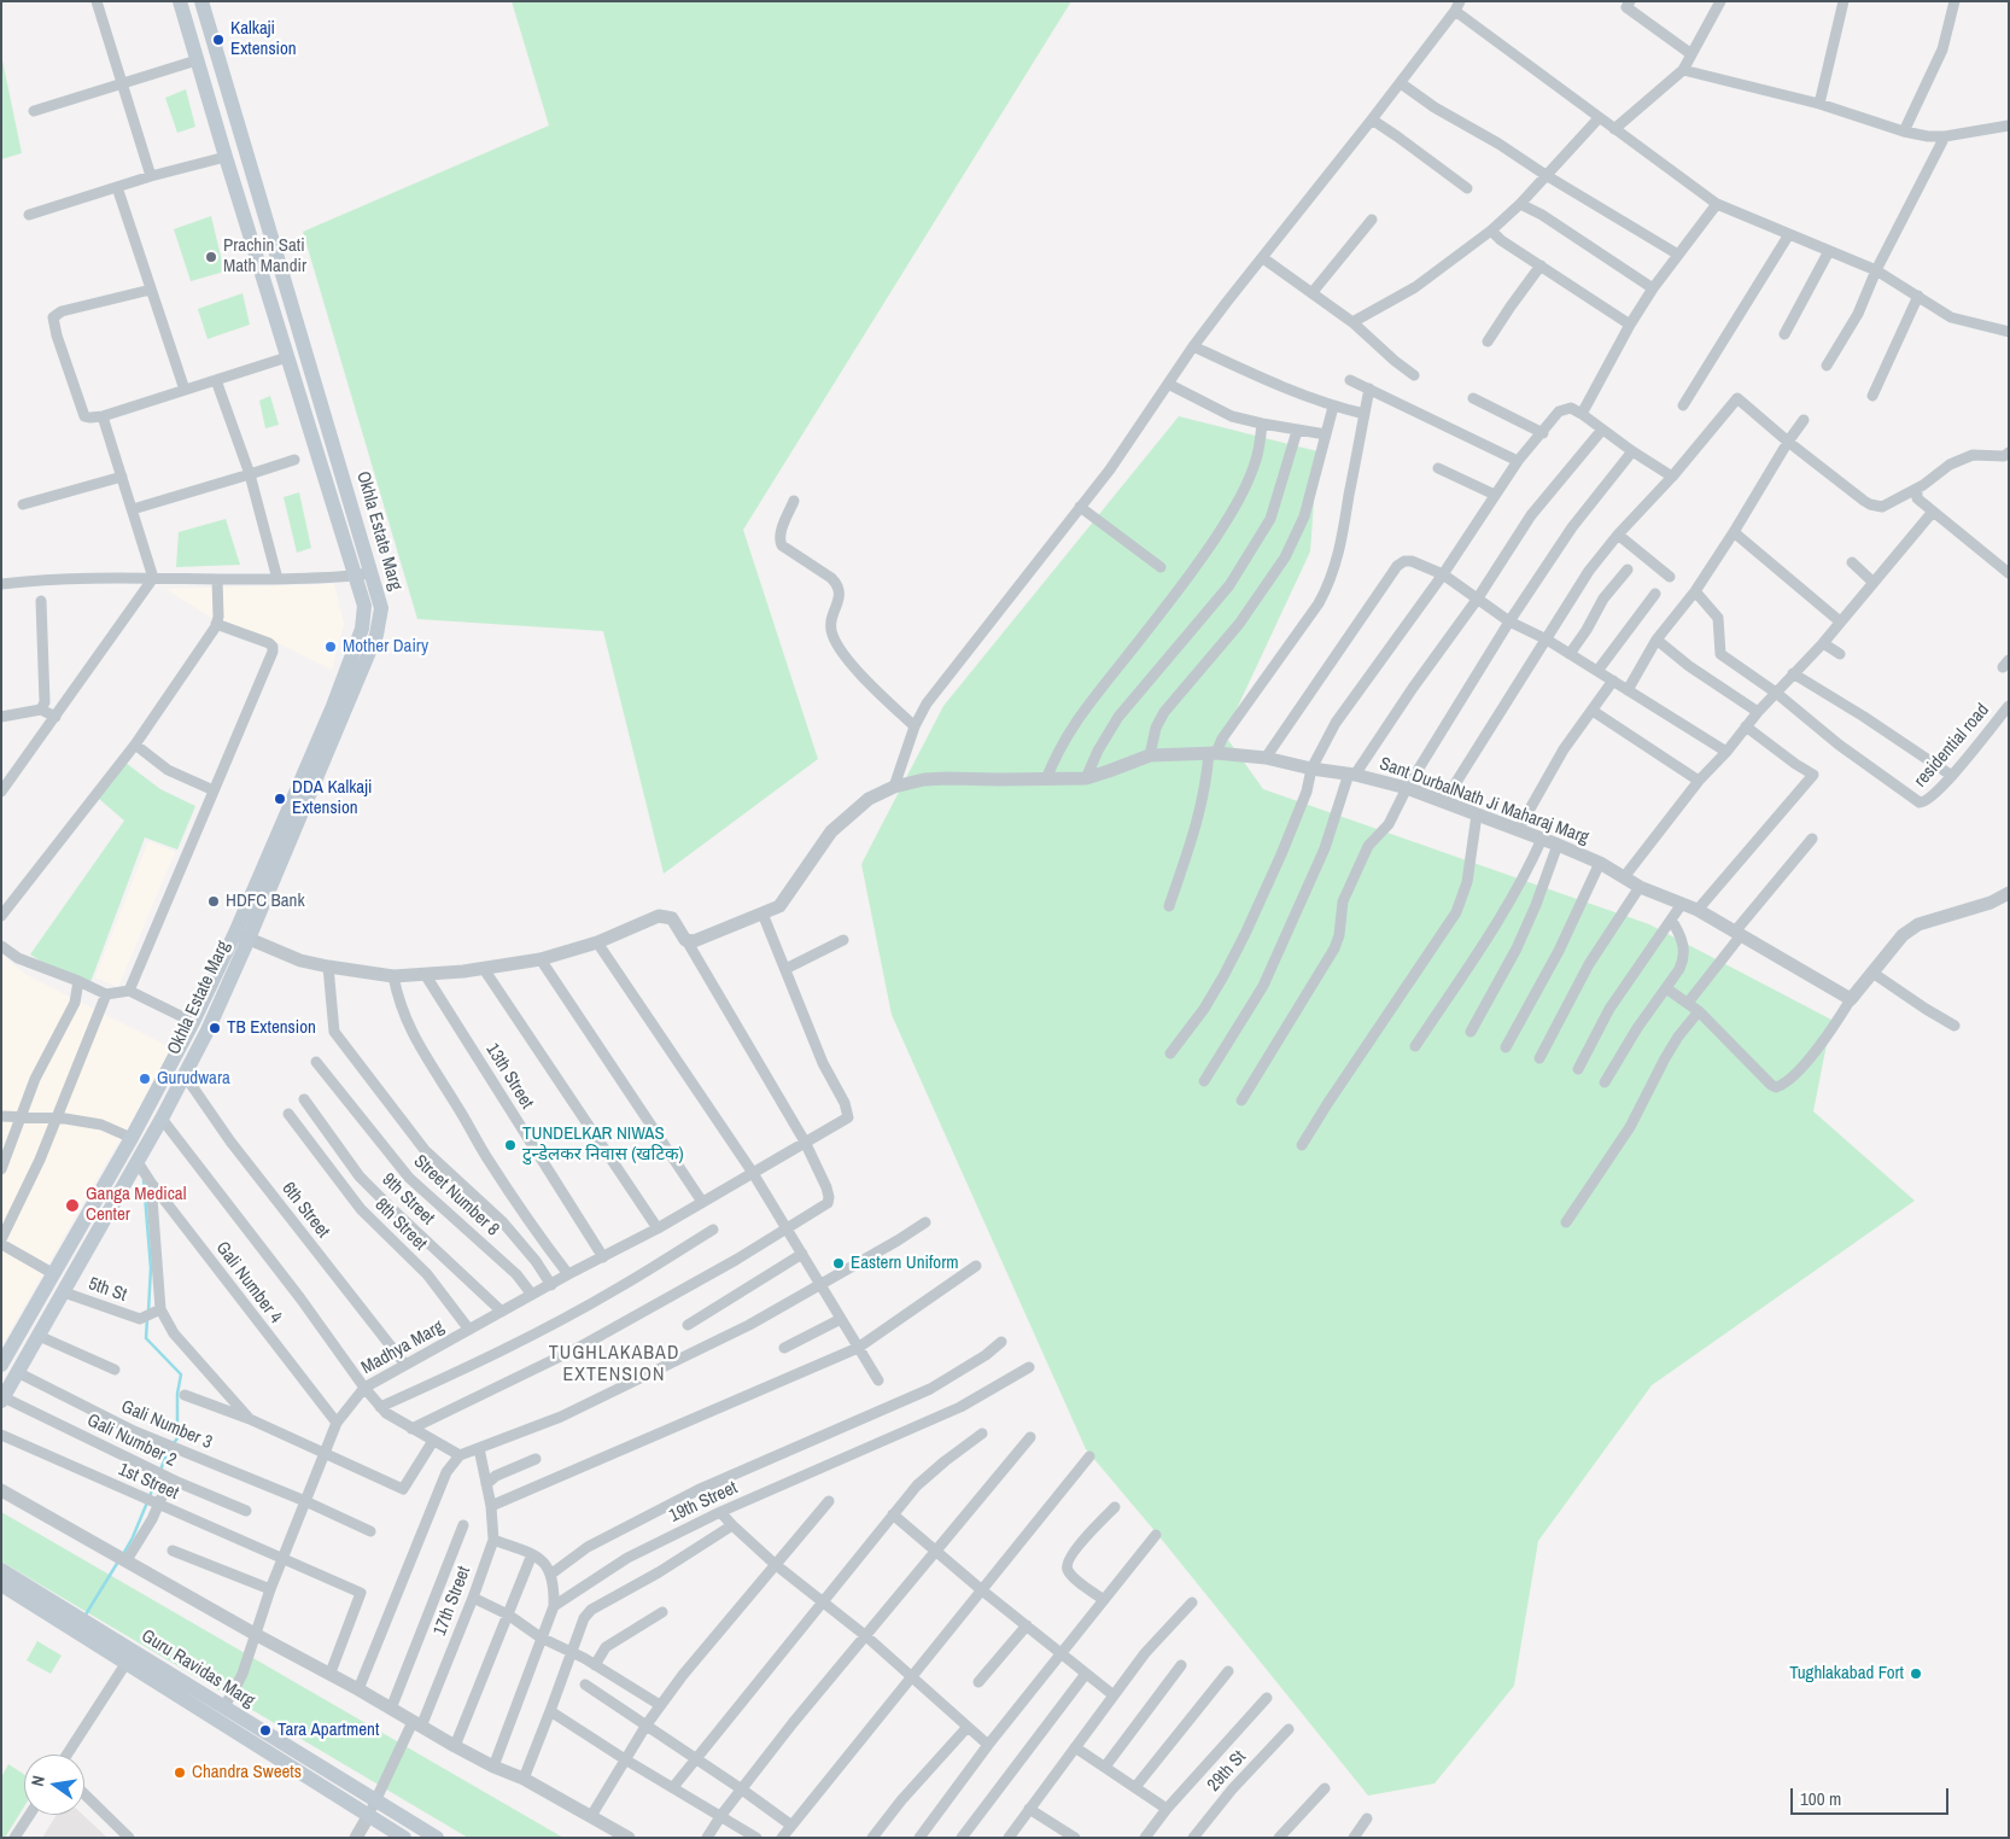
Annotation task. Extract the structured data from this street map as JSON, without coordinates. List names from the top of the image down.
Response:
{
  "streets": {
    "main road": ["Okhla Estate Marg", "Guru Ravidas Marg"],
    "street": [
      "residential road",
      "Sant DurbalNath Ji Maharaj Marg",
      "13th Street",
      "Street Number 8",
      "9th Street",
      "6th Street",
      "8th Street",
      "Gali Number 4",
      "5th St",
      "Madhya Marg",
      "Gali Number 3",
      "Gali Number 2",
      "1st Street",
      "19th Street",
      "17th Street",
      "29th St"
    ]
  },
  "crossings": [
    ["Okhla Estate Marg", "6th Street"],
    ["Okhla Estate Marg", "Gali Number 4"],
    ["Okhla Estate Marg", "5th St"],
    ["Okhla Estate Marg", "Gali Number 3"],
    ["Okhla Estate Marg", "Gali Number 2"],
    ["13th Street", "Madhya Marg"],
    ["Street Number 8", "Madhya Marg"],
    ["9th Street", "Madhya Marg"],
    ["6th Street", "Madhya Marg"],
    ["8th Street", "Madhya Marg"],
    ["Gali Number 4", "Madhya Marg"],
    ["Madhya Marg", "Gali Number 3"],
    ["Madhya Marg", "1st Street"],
    ["Madhya Marg", "Guru Ravidas Marg"],
    ["17th Street", "Guru Ravidas Marg"]
  ],
  "districts": ["TUGHLAKABAD EXTENSION"],
  "places": [
    "Kalkaji Extension",
    "Prachin Sati Math Mandir",
    "Mother Dairy",
    "DDA Kalkaji Extension",
    "HDFC Bank",
    "TB Extension",
    "Gurudwara",
    "TUNDELKAR NIWAS टुन्डेलकर निवास (खटिक)",
    "Ganga Medical Center",
    "Eastern Uniform",
    "Tughlakabad Fort",
    "Tara Apartment",
    "Chandra Sweets"
  ],
  "scale_bar": "100 m",
  "north": "left"
}
